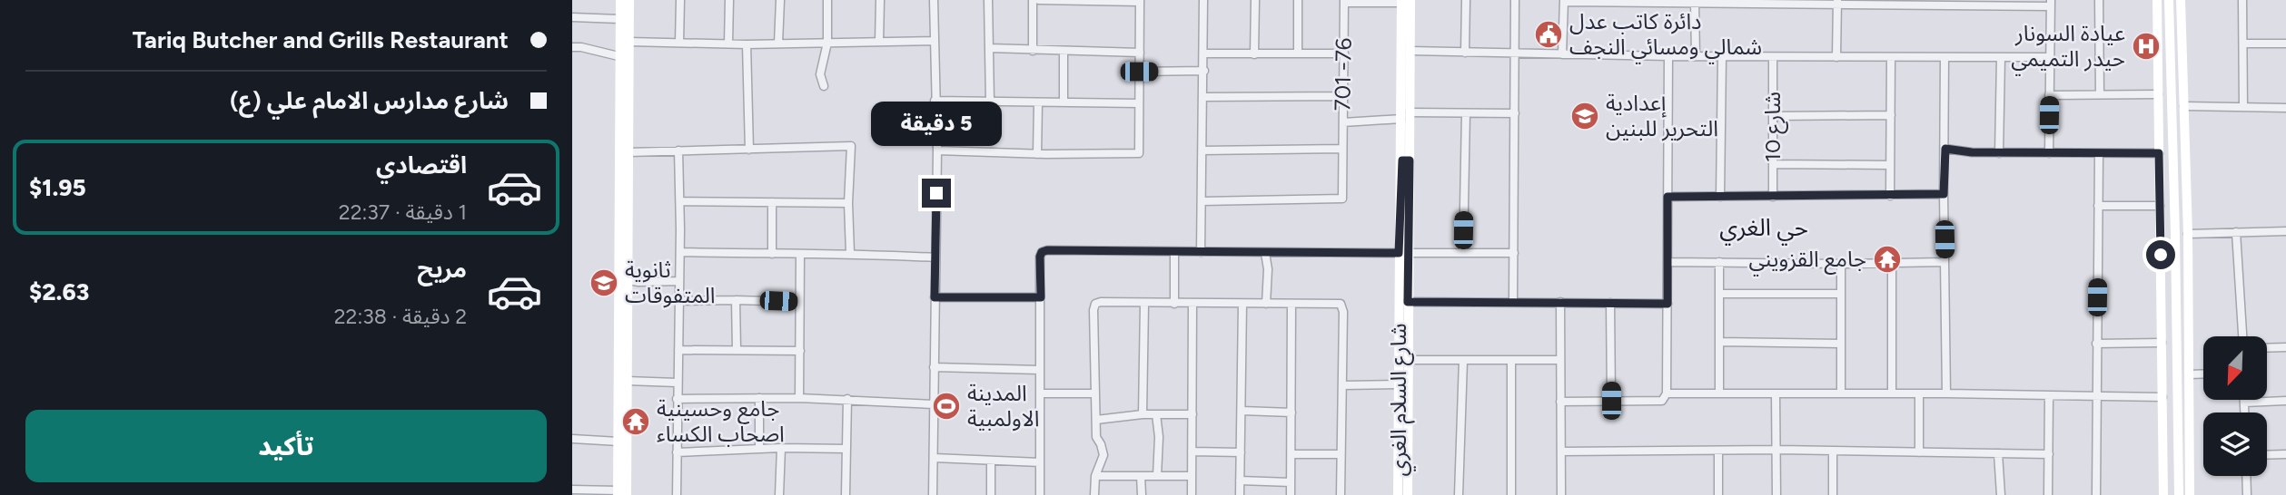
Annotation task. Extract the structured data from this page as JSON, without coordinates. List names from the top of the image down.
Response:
{
  "streets": {
    "main road": ["شارع السلام الغري"],
    "street": ["701 -76", "شارع 10"]
  },
  "districts": ["حي الغري"],
  "places": {
    "public building": ["دائرة كاتب عدل شمالي ومسائي النجف"],
    "hospital": ["عيادة السونار حيدر التميمي"],
    "school or university": ["إعدادية التحرير للبنين", "ثانوية المتفوقات"],
    "temple": ["جامع القزويني", "جامع وحسينية اصحاب الكساء"],
    "sports": ["المدينة الاولمبية"]
  },
  "north": "bottom left",
  "page": {
    "banner": ["Tariq Butcher and Grills Restaurant", "شارع مدارس الامام علي (ع)"],
    "bubble": "5 دقيقة",
    "list": [
      {
        "name": "اقتصادي",
        "note": "1 دقيقة · 22:37",
        "value": "$1.95"
      },
      {
        "name": "مريح",
        "note": "2 دقيقة · 22:38",
        "value": "$2.63"
      }
    ],
    "buttons": "تأكيد"
  }
}
